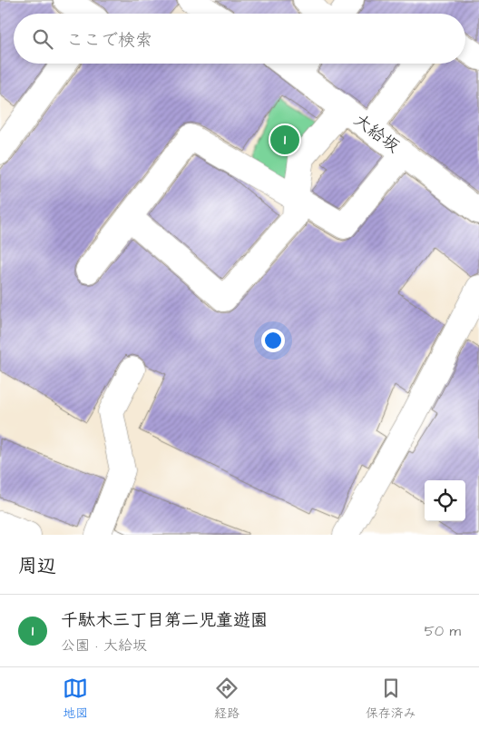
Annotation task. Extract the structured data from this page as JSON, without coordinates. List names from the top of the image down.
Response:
{
  "streets": {
    "street": ["大給坂"]
  },
  "page": {
    "search": "ここで検索",
    "pins": "1",
    "heading": "周辺",
    "list": [
      {
        "mark": "1",
        "name": "千駄木三丁目第二児童遊園",
        "note": "公園 · 大給坂",
        "value": "50 m"
      }
    ],
    "nav": ["地図", "経路", "保存済み"]
  }
}
